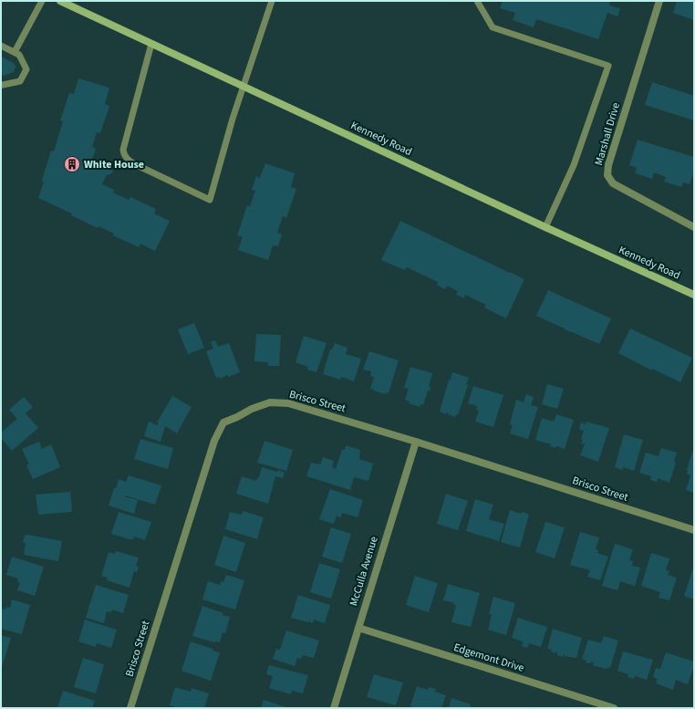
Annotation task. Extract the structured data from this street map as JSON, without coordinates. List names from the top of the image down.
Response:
{
  "streets": {
    "main road": ["Kennedy Road"],
    "street": [
      "Marshall Drive",
      "Brisco Street",
      "McCulla Avenue",
      "Edgemont Drive"
    ]
  },
  "crossings": [
    ["Brisco Street", "McCulla Avenue"],
    ["McCulla Avenue", "Edgemont Drive"]
  ],
  "places": {
    "building": ["White House"]
  }
}
